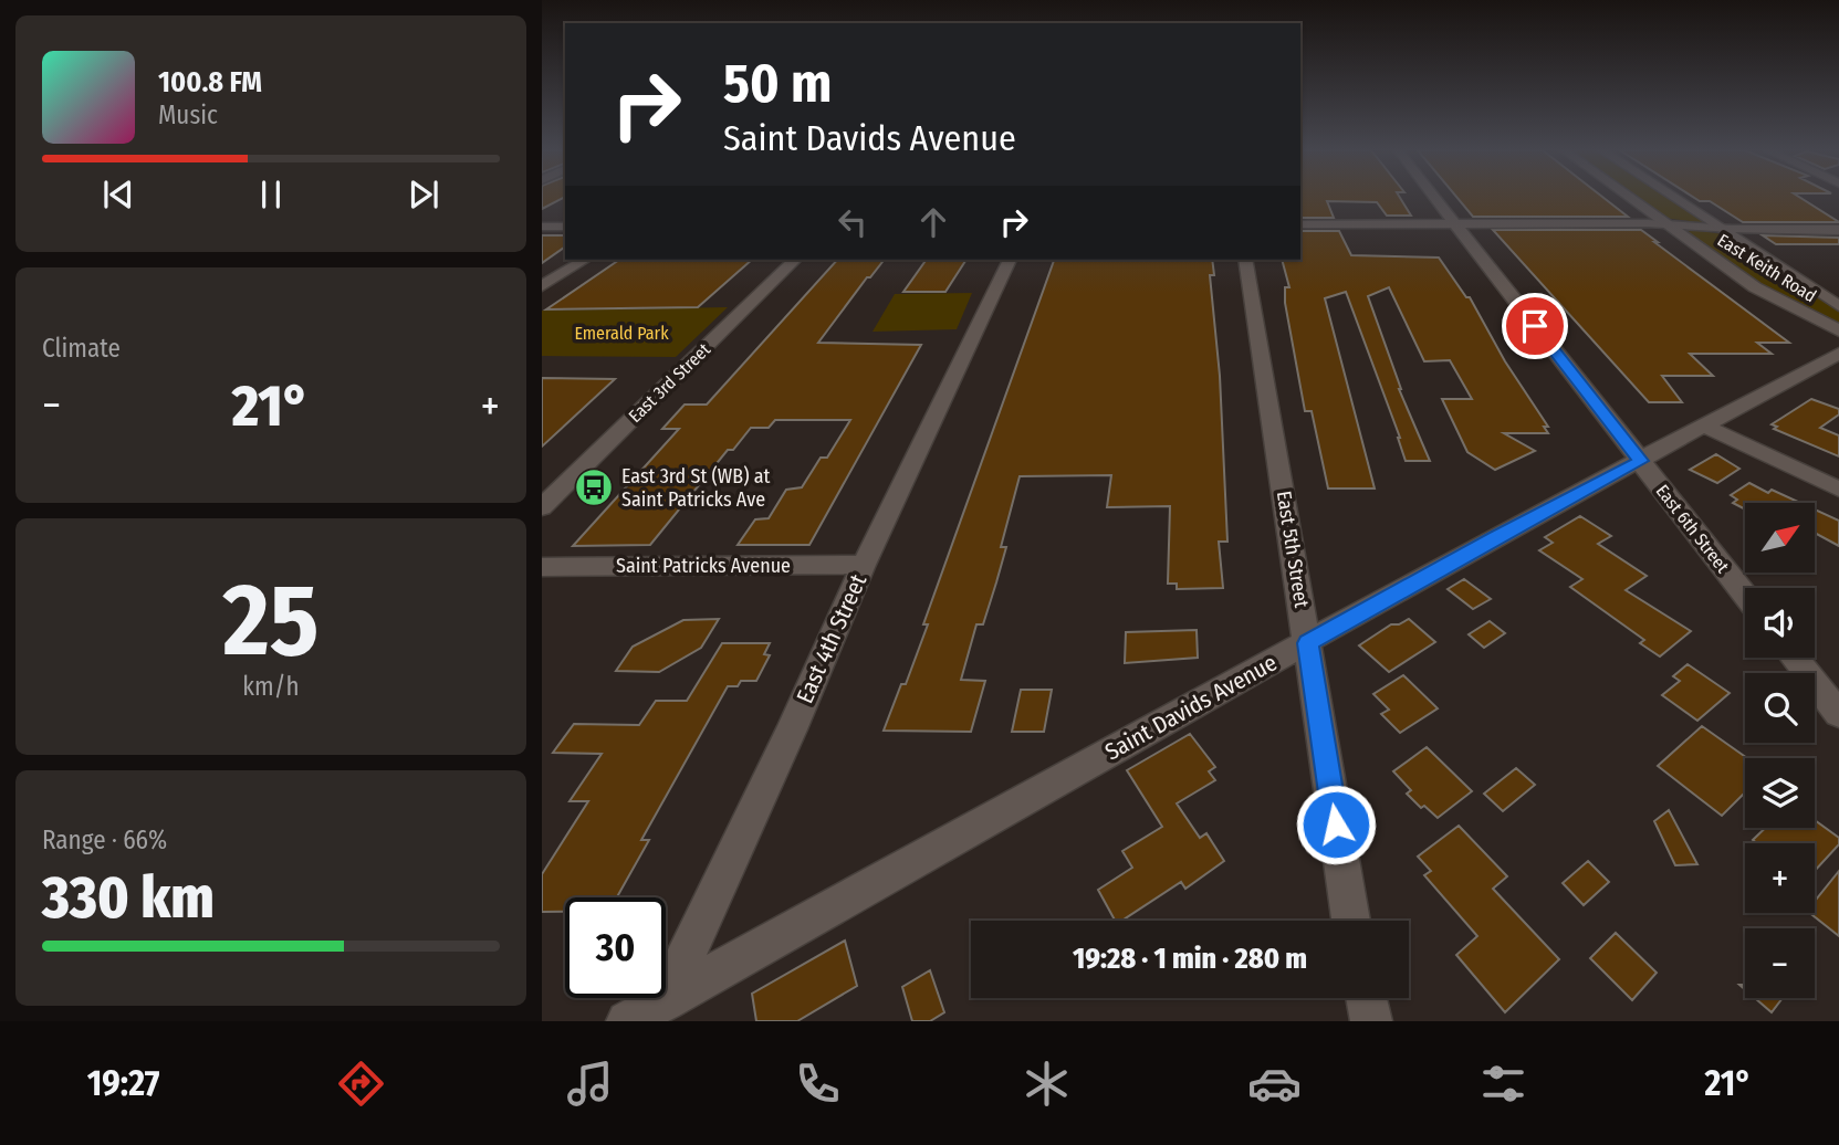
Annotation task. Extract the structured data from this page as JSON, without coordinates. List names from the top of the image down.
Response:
{
  "streets": {
    "street": [
      "East Keith Road",
      "East 3rd Street",
      "East 6th Street",
      "East 5th Street",
      "Saint Patricks Avenue",
      "East 4th Street",
      "Saint Davids Avenue"
    ]
  },
  "crossings": [
    ["East 6th Street", "Saint Davids Avenue"],
    ["East 5th Street", "Saint Davids Avenue"],
    ["Saint Patricks Avenue", "East 4th Street"],
    ["East 4th Street", "Saint Davids Avenue"]
  ],
  "parks": ["Emerald Park"],
  "places": {
    "bus stop": ["East 3rd St (WB) at Saint Patricks Ave"]
  },
  "north": "top right",
  "page": {
    "turn": ["50 m", "Saint Davids Avenue"],
    "song": ["100.8 FM", "Music"],
    "tile": [
      "Climate",
      ["25", "km/h"],
      ["Range · 66%", "330 km"]
    ],
    "heat": ["−", "21°", "+"],
    "map_buttons": ["+", "−"],
    "limit": "30",
    "trip": "19:28 · 1 min · 280 m",
    "tabs": ["19:27", "21°"]
  }
}
